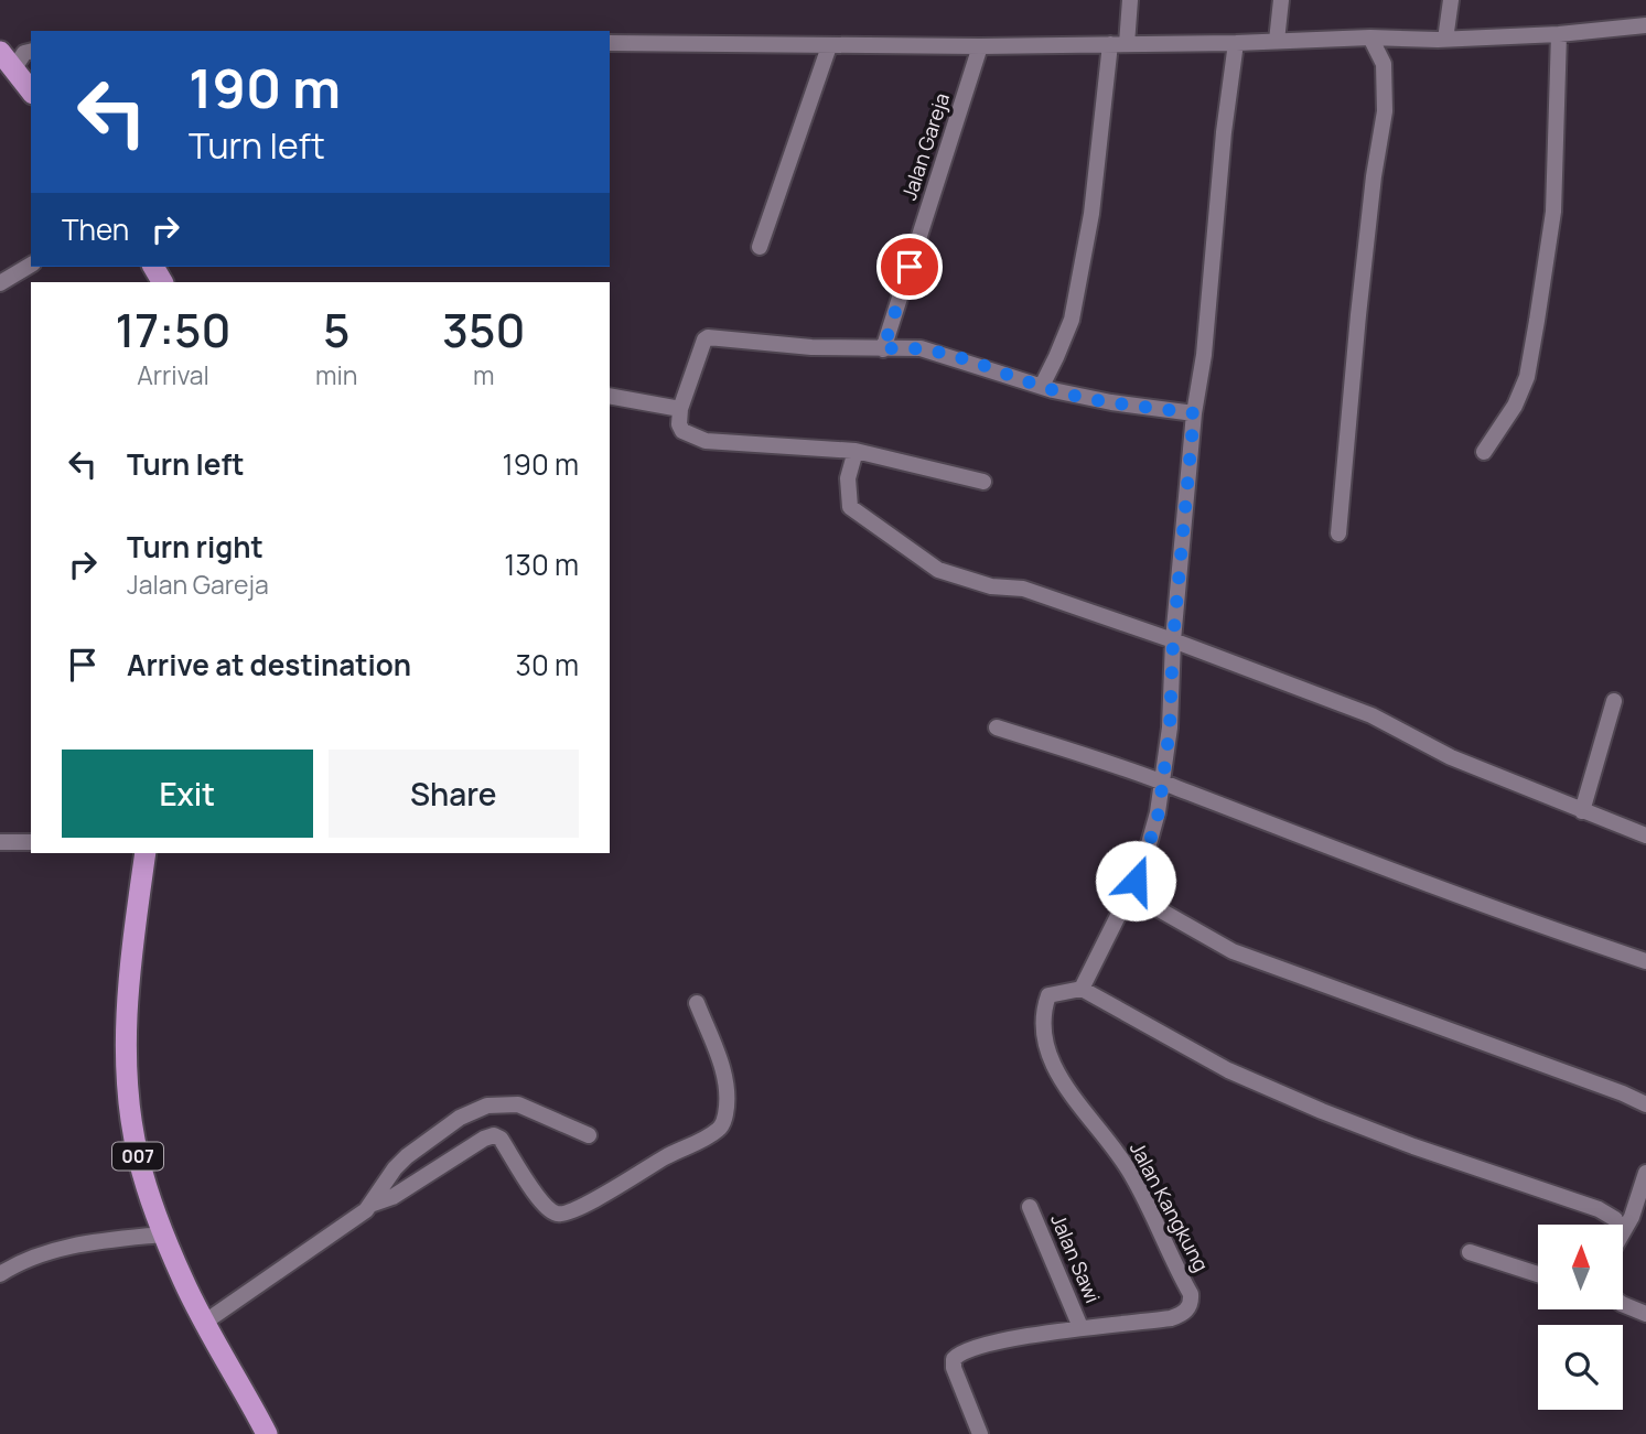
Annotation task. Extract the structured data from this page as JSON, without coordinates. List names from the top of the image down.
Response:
{
  "streets": {
    "highway": ["007"],
    "street": ["Jalan Gareja", "Jalan Kangkung", "Jalan Sawi"]
  },
  "crossings": [
    ["Jalan Kangkung", "Jalan Sawi"]
  ],
  "north": "top",
  "page": {
    "turn": ["190 m", "Turn left"],
    "then": "Then",
    "eta": [
      "17:50",
      "Arrival",
      "5",
      "min",
      "350",
      "m"
    ],
    "list": [
      {
        "name": "Turn left",
        "value": "190 m"
      },
      {
        "name": "Turn right",
        "note": "Jalan Gareja",
        "value": "130 m"
      },
      {
        "name": "Arrive at destination",
        "value": "30 m"
      }
    ],
    "buttons": ["Exit", "Share"]
  }
}
